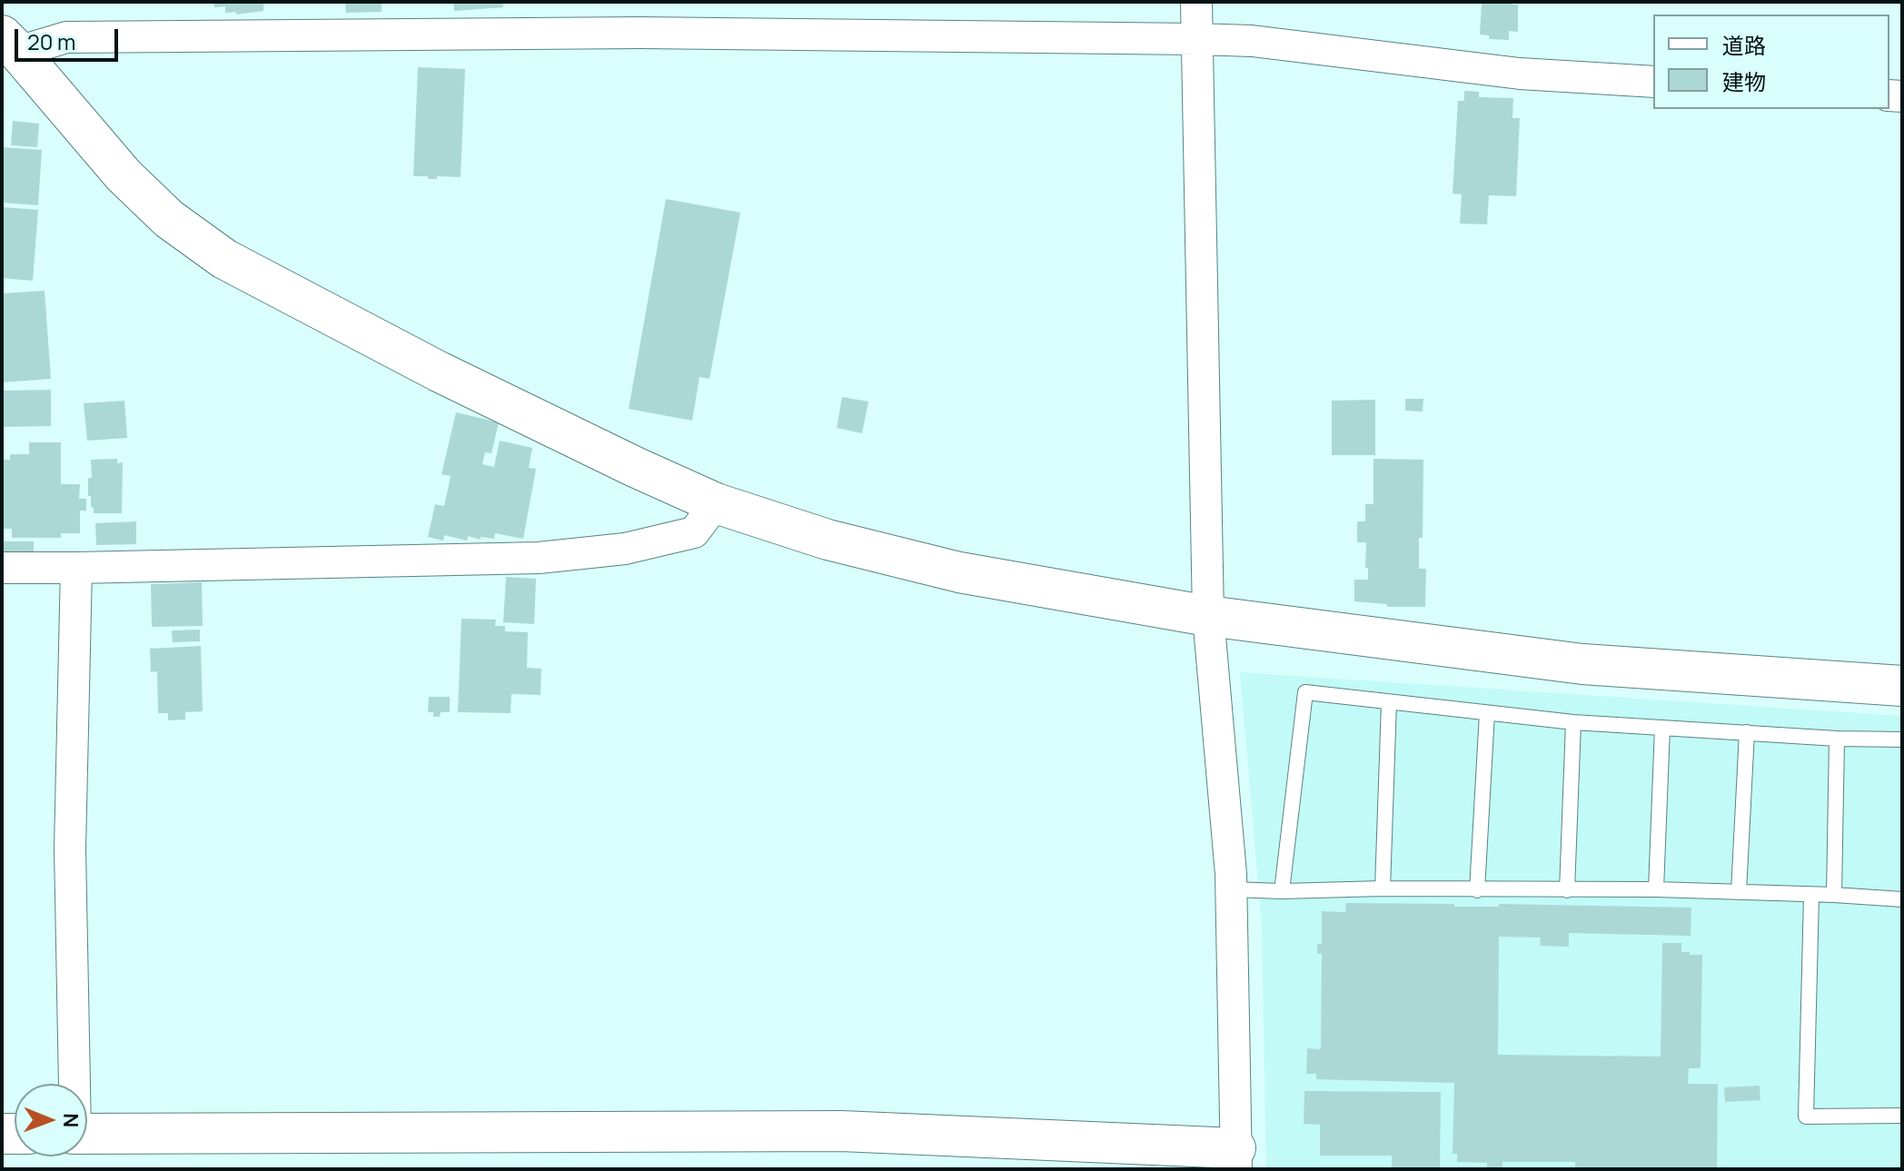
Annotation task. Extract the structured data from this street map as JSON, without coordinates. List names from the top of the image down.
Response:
{
  "legend": ["道路", "建物"],
  "scale_bar": "20 m",
  "north": "right"
}
